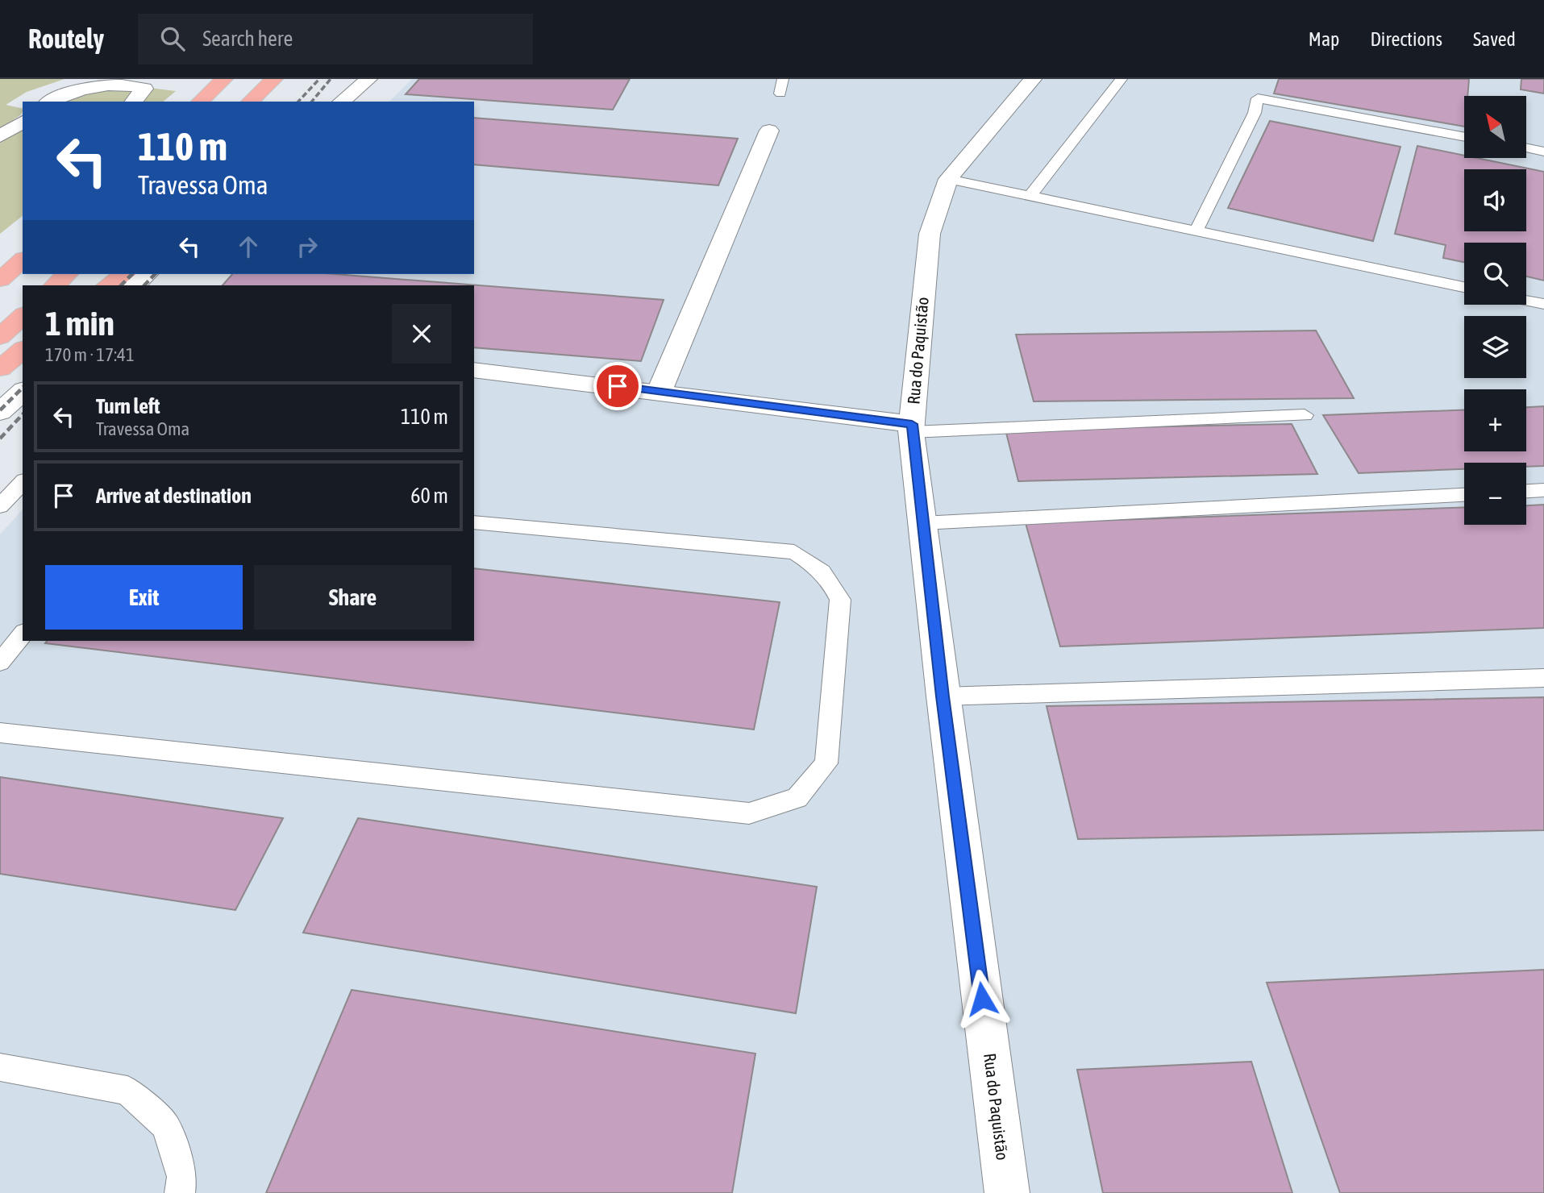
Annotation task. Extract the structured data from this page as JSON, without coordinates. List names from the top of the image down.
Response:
{
  "streets": {
    "main road": ["Rua do Paquistão"]
  },
  "north": "top left",
  "page": {
    "header": "Routely",
    "search": "Search here",
    "nav": ["Map", "Directions", "Saved"],
    "map_buttons": ["+", "−"],
    "turn": ["110 m", "Travessa Oma"],
    "heading": ["1 min", "170 m · 17:41"],
    "list": [
      {
        "name": "Turn left",
        "note": "Travessa Oma",
        "value": "110 m"
      },
      {
        "name": "Arrive at destination",
        "value": "60 m"
      }
    ],
    "buttons": ["Exit", "Share"]
  }
}
